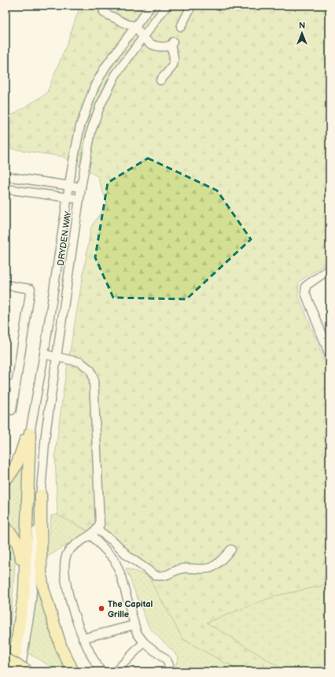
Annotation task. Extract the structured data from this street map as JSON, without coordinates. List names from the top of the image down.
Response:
{
  "streets": {
    "street": ["DRYDEN WAY"]
  },
  "places": ["The Capital Grille"],
  "north": "top"
}
